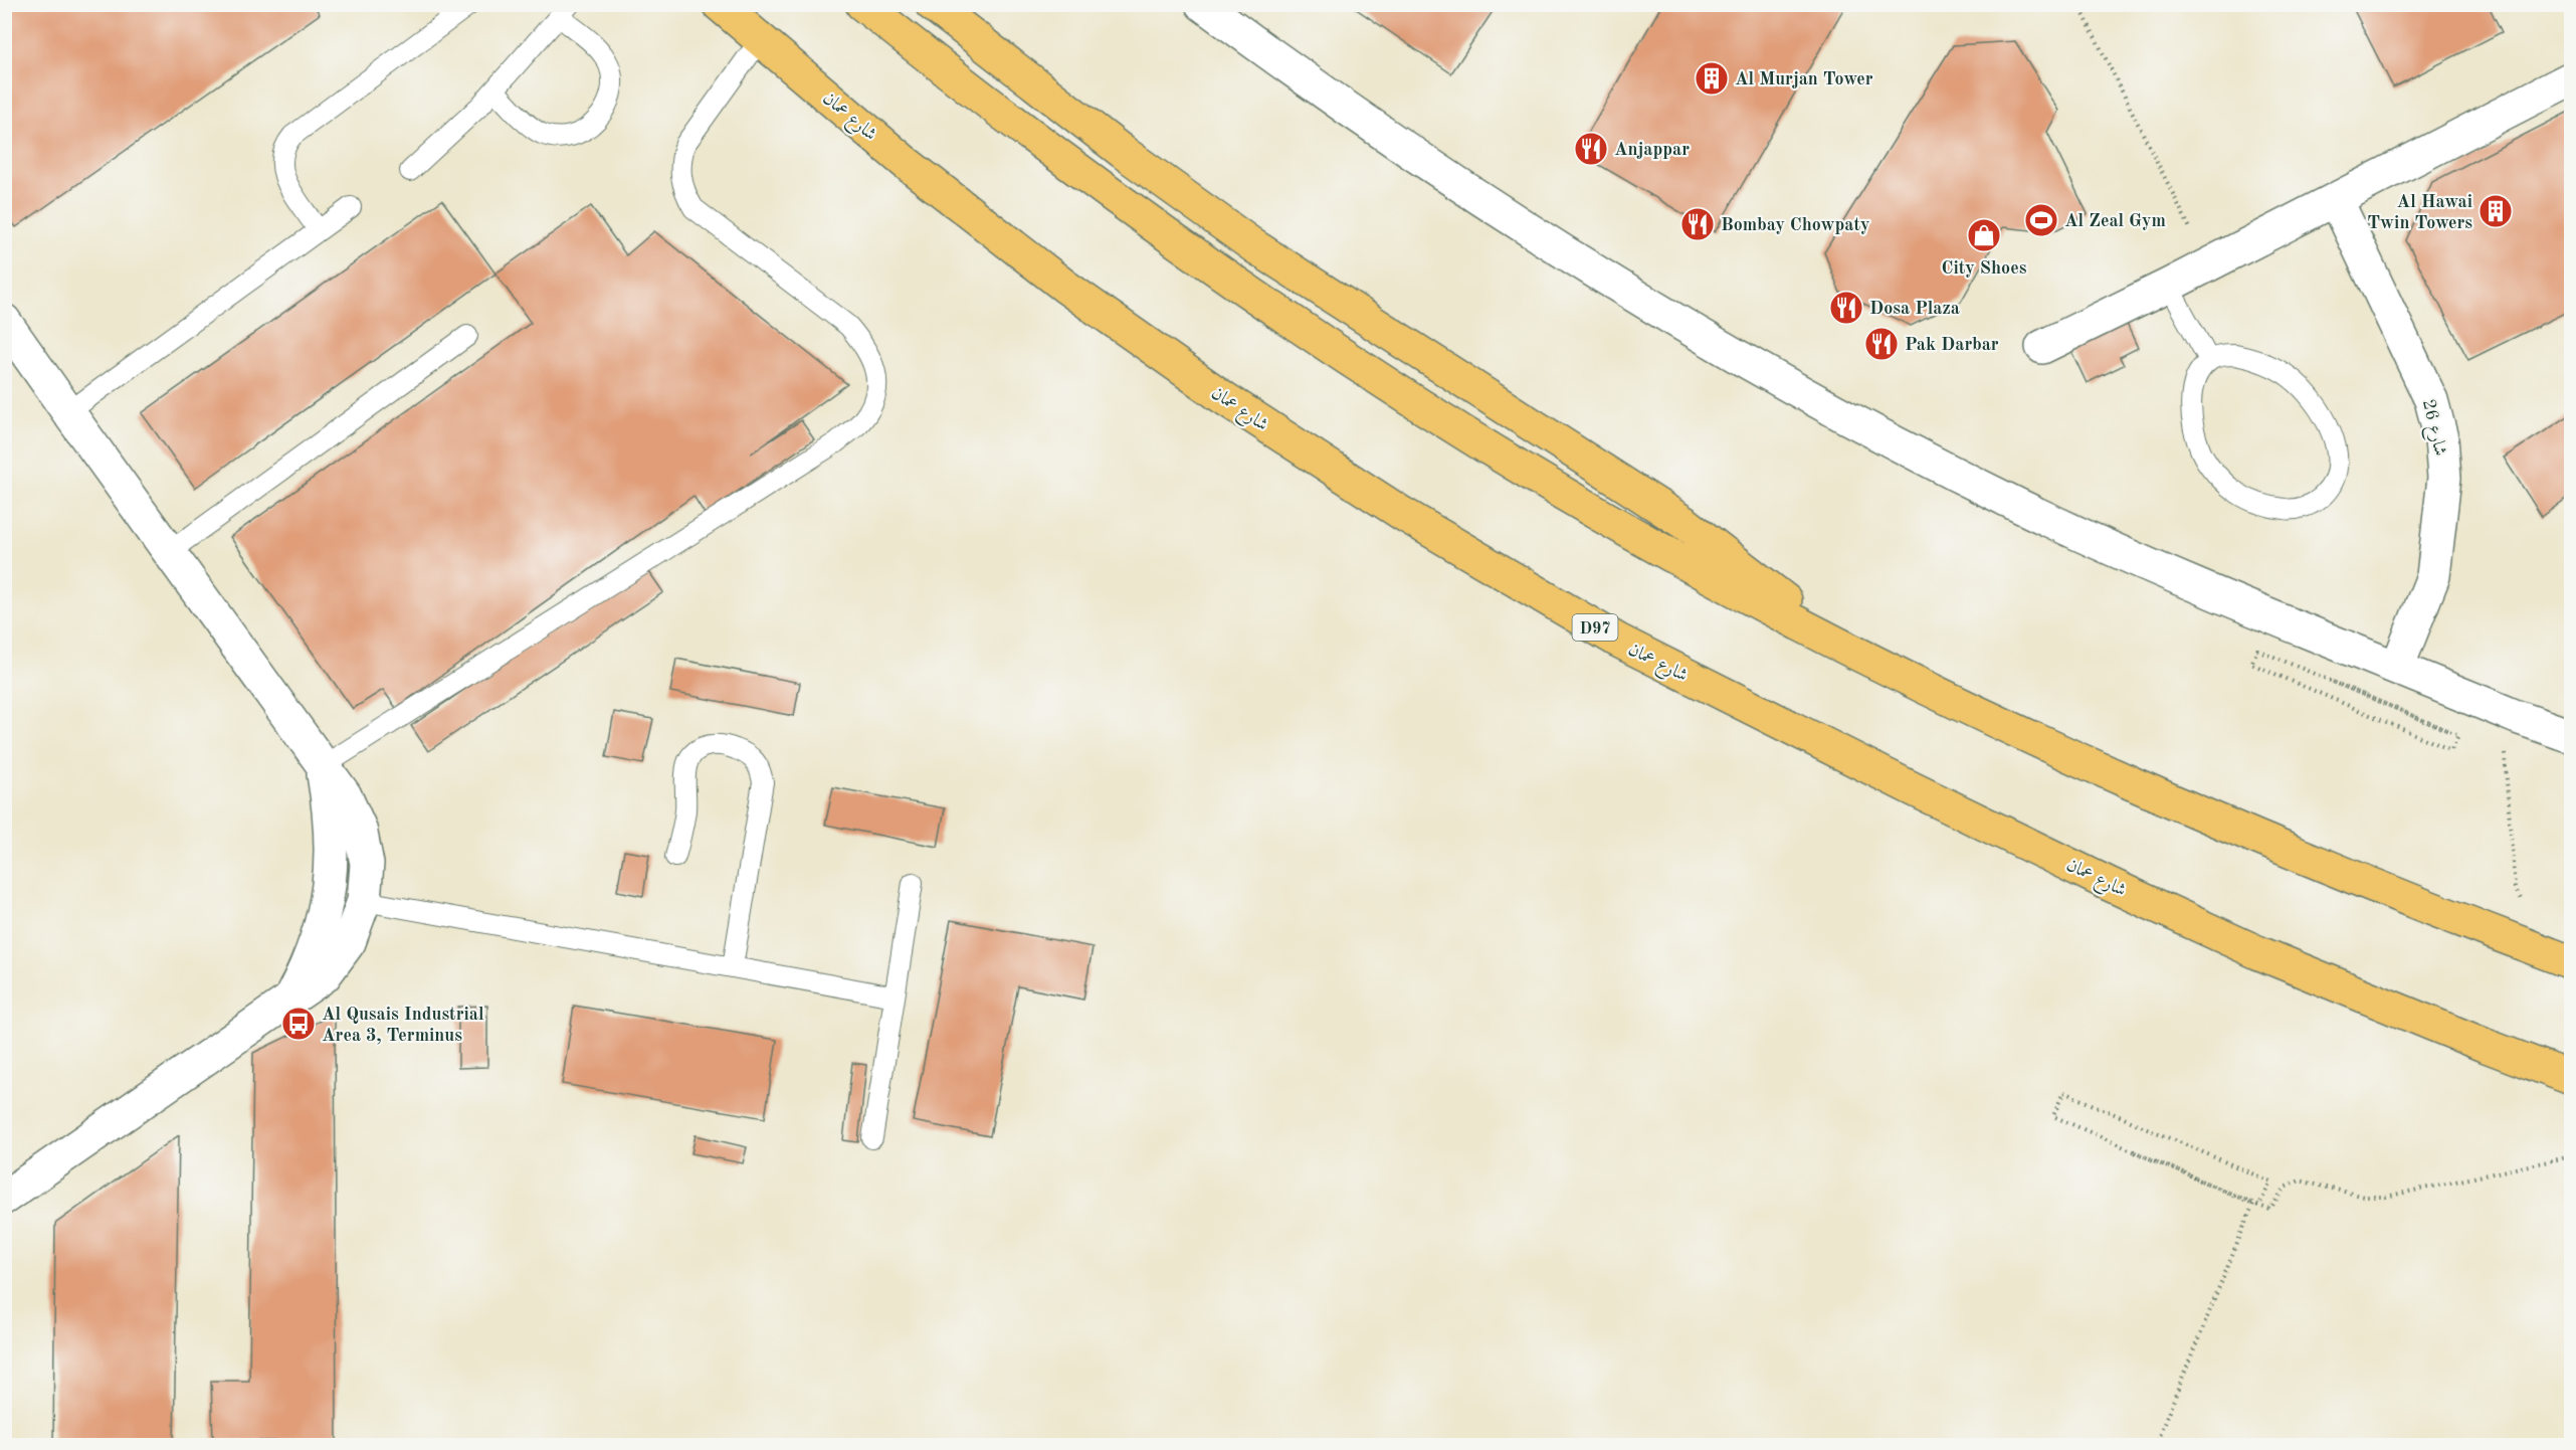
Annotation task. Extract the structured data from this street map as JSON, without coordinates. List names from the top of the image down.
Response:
{
  "streets": {
    "main road": ["شارع عمان", "D97"],
    "street": ["شارع 26"]
  },
  "places": {
    "building": ["Al Murjan Tower", "Al Hawai Twin Towers"],
    "restaurant": [
      "Anjappar",
      "Bombay Chowpaty",
      "Dosa Plaza",
      "Pak Darbar"
    ],
    "sports": ["Al Zeal Gym"],
    "shop": ["City Shoes"],
    "bus stop": ["Al Qusais Industrial Area 3, Terminus"]
  }
}
